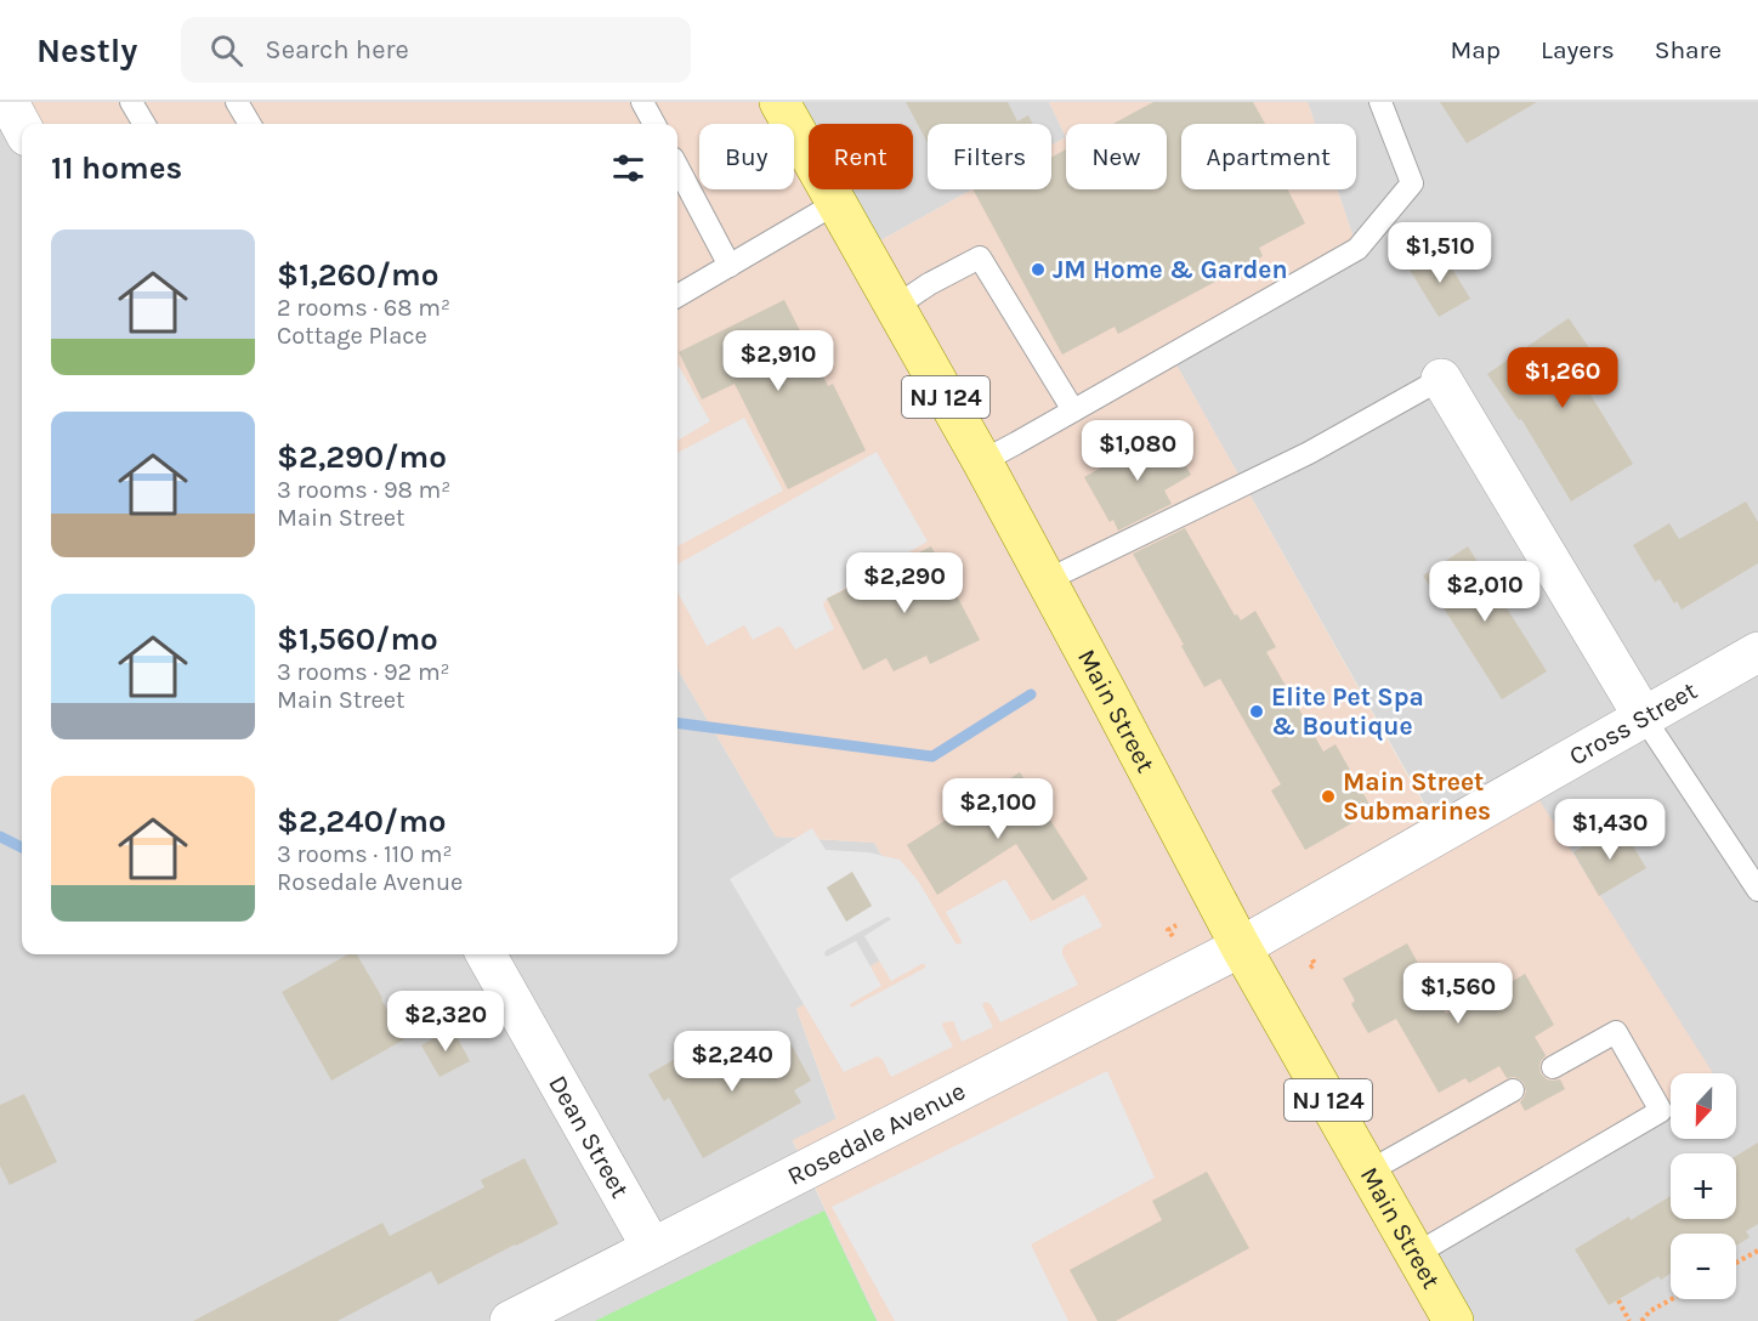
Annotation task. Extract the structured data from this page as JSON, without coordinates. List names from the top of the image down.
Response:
{
  "streets": {
    "main road": ["NJ 124", "Main Street"],
    "street": ["Cross Street", "Rosedale Avenue", "Dean Street"]
  },
  "crossings": [
    ["Main Street", "Cross Street"],
    ["Main Street", "Rosedale Avenue"],
    ["Cross Street", "Rosedale Avenue"],
    ["Rosedale Avenue", "Dean Street"]
  ],
  "places": ["JM Home & Garden", "Elite Pet Spa & Boutique", "Main Street Submarines"],
  "north": "bottom",
  "page": {
    "header": "Nestly",
    "search": "Search here",
    "nav": ["Map", "Layers", "Share"],
    "chip": [
      "Buy",
      "Rent",
      "Filters",
      "New",
      "Apartment"
    ],
    "heading": "11 homes",
    "list": [
      {
        "name": "$1,260/mo",
        "note": "2 rooms · 68 m² · Cottage Place"
      },
      {
        "name": "$2,290/mo",
        "note": "3 rooms · 98 m² · Main Street"
      },
      {
        "name": "$1,560/mo",
        "note": "3 rooms · 92 m² · Main Street"
      },
      {
        "name": "$2,240/mo",
        "note": "3 rooms · 110 m² · Rosedale Avenue"
      }
    ],
    "price": [
      "$1,510",
      "$2,910",
      "$1,260",
      "$1,080",
      "$2,290",
      "$2,010",
      "$2,100",
      "$1,430",
      "$1,560",
      "$2,320",
      "$2,240"
    ],
    "map_buttons": ["+", "−"]
  }
}
